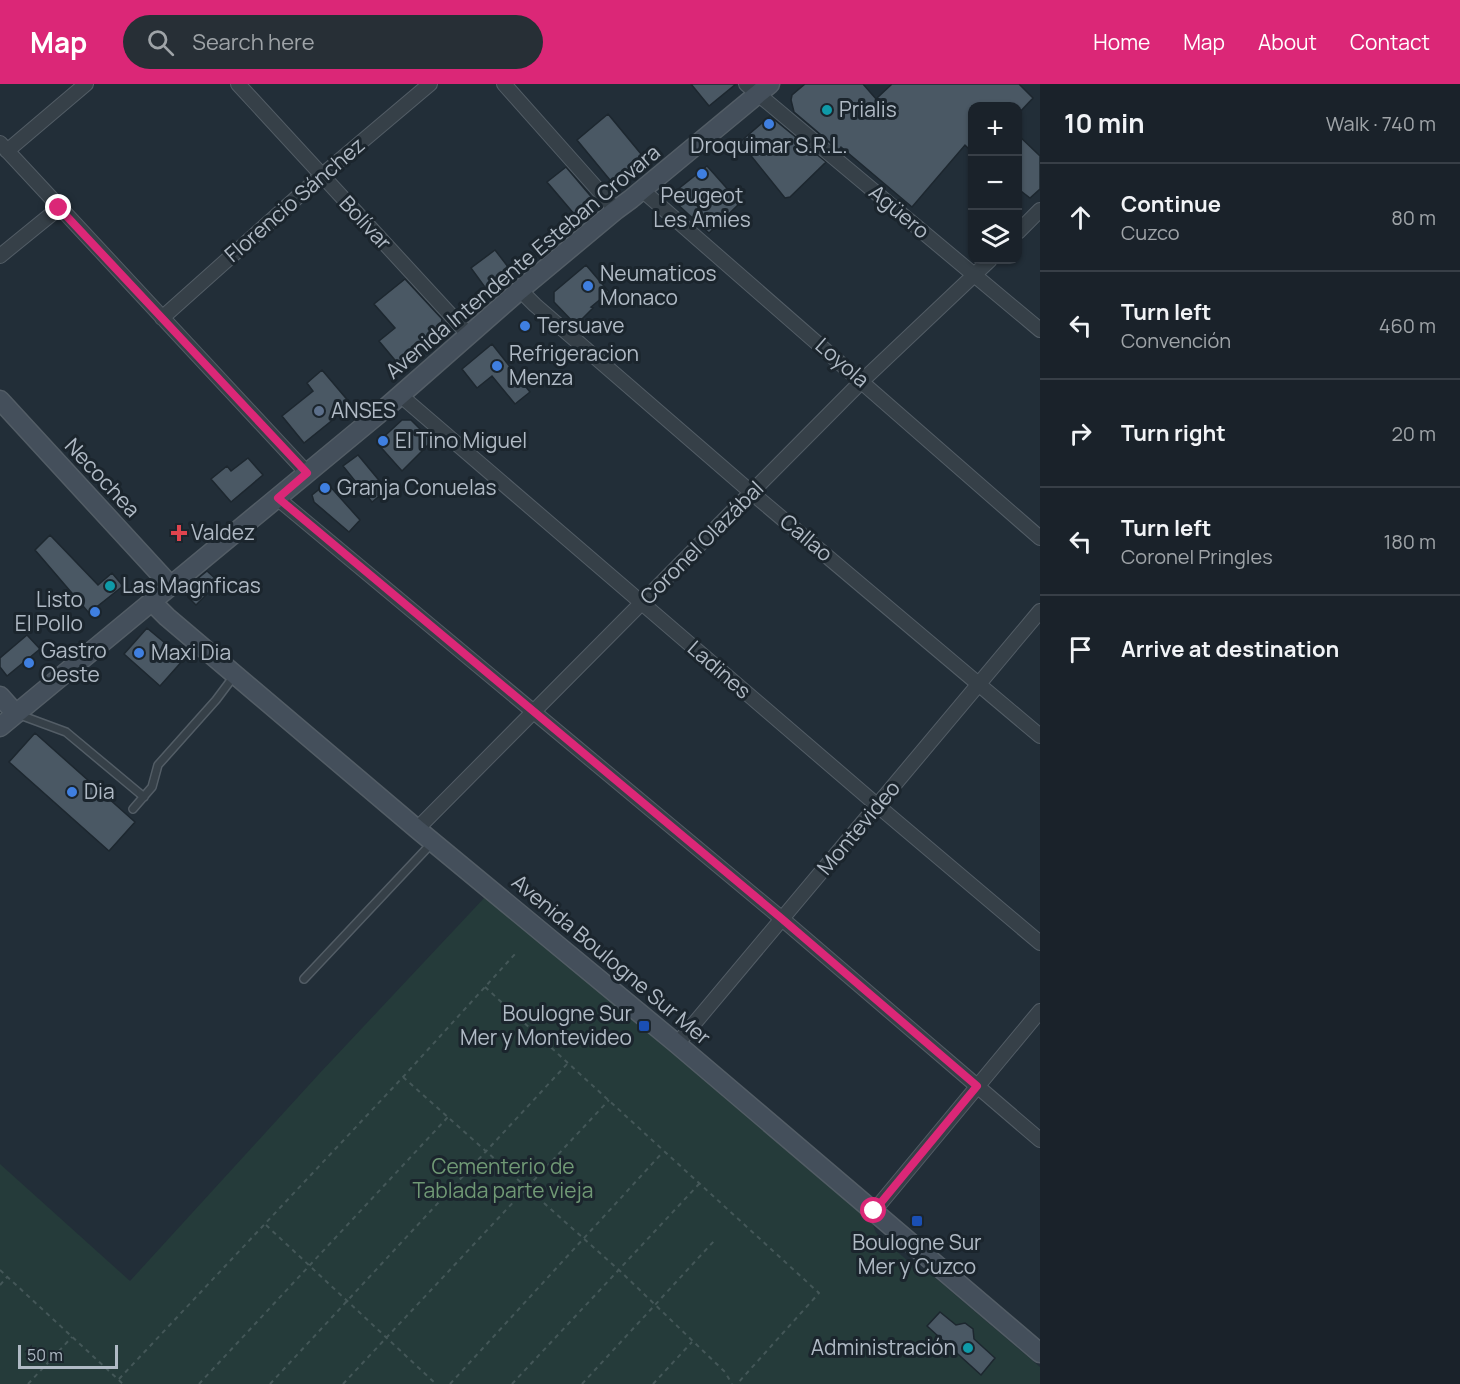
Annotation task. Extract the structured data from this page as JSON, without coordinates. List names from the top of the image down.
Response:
{
  "streets": {
    "main road": ["Avenida Intendente Esteban Crovara", "Necochea", "Avenida Boulogne Sur Mer"],
    "street": [
      "Florencio Sánchez",
      "Agüero",
      "Bolívar",
      "Loyola",
      "Callao",
      "Coronel Olazábal",
      "Ladines",
      "Montevideo"
    ]
  },
  "crossings": [
    ["Florencio Sánchez", "Bolívar"],
    ["Agüero", "Avenida Intendente Esteban Crovara"],
    ["Agüero", "Coronel Olazábal"],
    ["Bolívar", "Avenida Intendente Esteban Crovara"],
    ["Avenida Intendente Esteban Crovara", "Loyola"],
    ["Avenida Intendente Esteban Crovara", "Necochea"],
    ["Avenida Intendente Esteban Crovara", "Callao"],
    ["Avenida Intendente Esteban Crovara", "Ladines"],
    ["Avenida Intendente Esteban Crovara", "Avenida Boulogne Sur Mer"],
    ["Loyola", "Coronel Olazábal"],
    ["Callao", "Coronel Olazábal"],
    ["Callao", "Montevideo"],
    ["Coronel Olazábal", "Ladines"],
    ["Coronel Olazábal", "Avenida Boulogne Sur Mer"],
    ["Ladines", "Montevideo"],
    ["Montevideo", "Avenida Boulogne Sur Mer"]
  ],
  "parks": ["Cementerio de Tablada parte vieja"],
  "places": {
    "other": [
      "Prialis",
      "Droquimar S.R.L.",
      "Peugeot Les Amies",
      "Neumaticos Monaco",
      "Tersuave",
      "Refrigeracion Menza",
      "ANSES",
      "El Tino Miguel",
      "Granja Conuelas",
      "Las Magnficas",
      "Listo El Pollo",
      "Maxi Dia",
      "Gastro Oeste",
      "Dia",
      "Administración"
    ],
    "health": ["Valdez"],
    "transit": ["Boulogne Sur Mer y Montevideo", "Boulogne Sur Mer y Cuzco"]
  },
  "scale_bar": "50 m",
  "page": {
    "header": "Map",
    "search": "Search here",
    "nav": [
      "Home",
      "Map",
      "About",
      "Contact"
    ],
    "heading": ["10 min", "Walk · 740 m"],
    "map_buttons": ["+", "−"],
    "list": [
      ["Continue", "Cuzco", "80 m"],
      ["Turn left", "Convención", "460 m"],
      ["Turn right", "20 m"],
      ["Turn left", "Coronel Pringles", "180 m"],
      "Arrive at destination"
    ],
    "scale": "50 m"
  }
}
